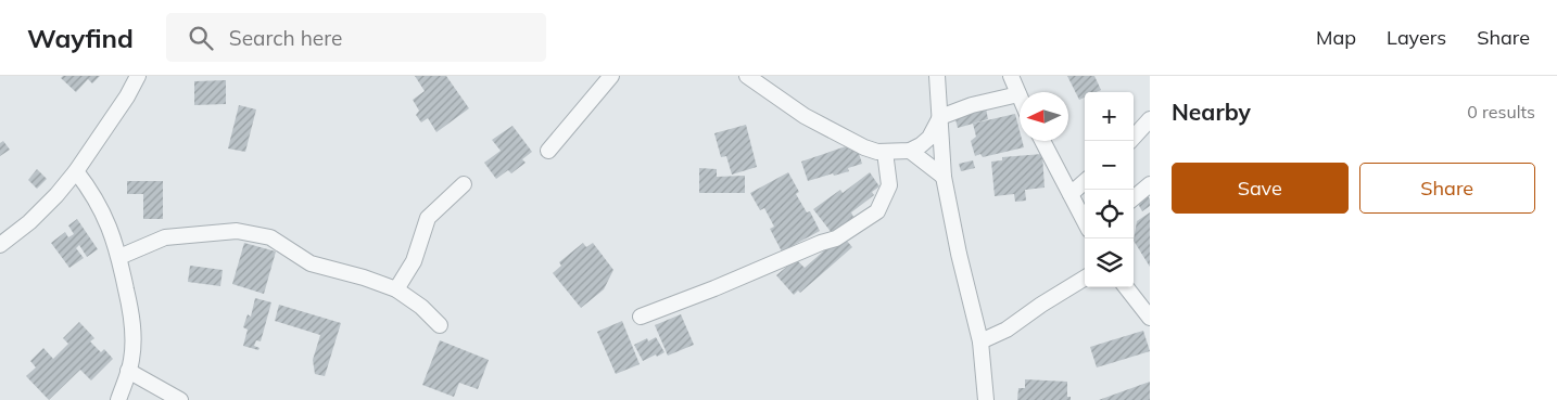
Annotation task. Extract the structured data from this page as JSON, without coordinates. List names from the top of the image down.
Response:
{
  "north": "left",
  "page": {
    "header": "Wayfind",
    "search": "Search here",
    "nav": ["Map", "Layers", "Share"],
    "heading": ["Nearby", "0 results"],
    "map_buttons": ["+", "−"],
    "buttons": ["Save", "Share"]
  }
}
